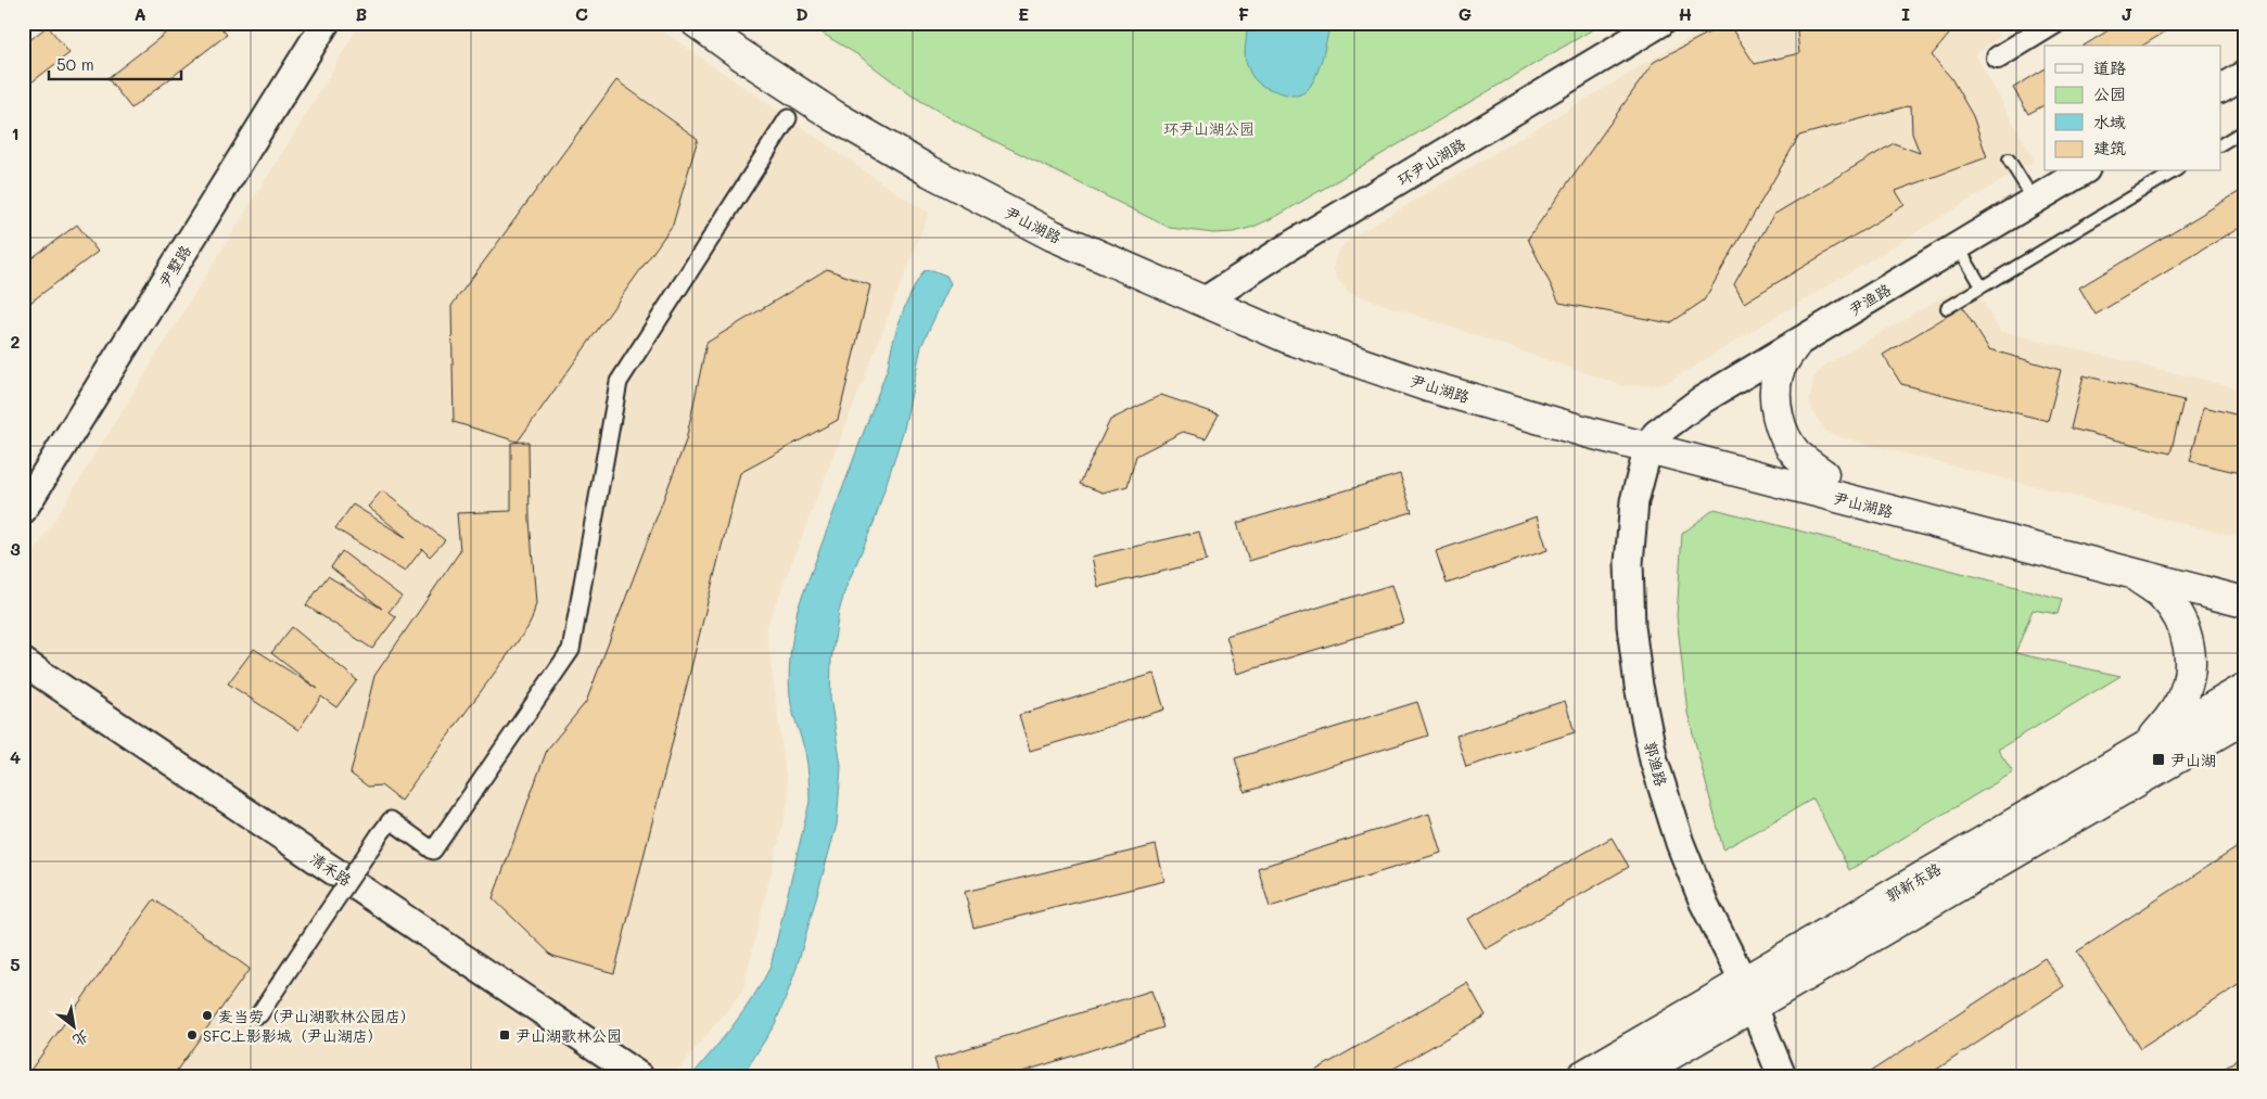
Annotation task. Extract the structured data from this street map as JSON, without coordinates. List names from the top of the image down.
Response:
{
  "streets": {
    "main road": ["尹山湖路", "郭新东路"],
    "street": [
      "环尹山湖路",
      "尹墅路",
      "尹渔路",
      "郭渔路",
      "清禾路"
    ]
  },
  "crossings": [
    ["环尹山湖路", "尹山湖路"],
    ["尹山湖路", "尹渔路"],
    ["尹山湖路", "郭渔路"],
    ["尹渔路", "郭渔路"],
    ["郭渔路", "郭新东路"]
  ],
  "parks": ["环尹山湖公园"],
  "places": {
    "transit": ["尹山湖", "尹山湖歌林公园"],
    "other": ["麦当劳（尹山湖歌林公园店）", "SFC上影影城（尹山湖店）"]
  },
  "legend": [
    "道路",
    "公园",
    "水域",
    "建筑"
  ],
  "scale_bar": "50 m",
  "north": "bottom right",
  "grid": {
    "columns": [
      "A",
      "B",
      "C",
      "D",
      "E",
      "F",
      "G",
      "H",
      "I",
      "J"
    ],
    "rows": [
      "1",
      "2",
      "3",
      "4",
      "5"
    ]
  }
}
